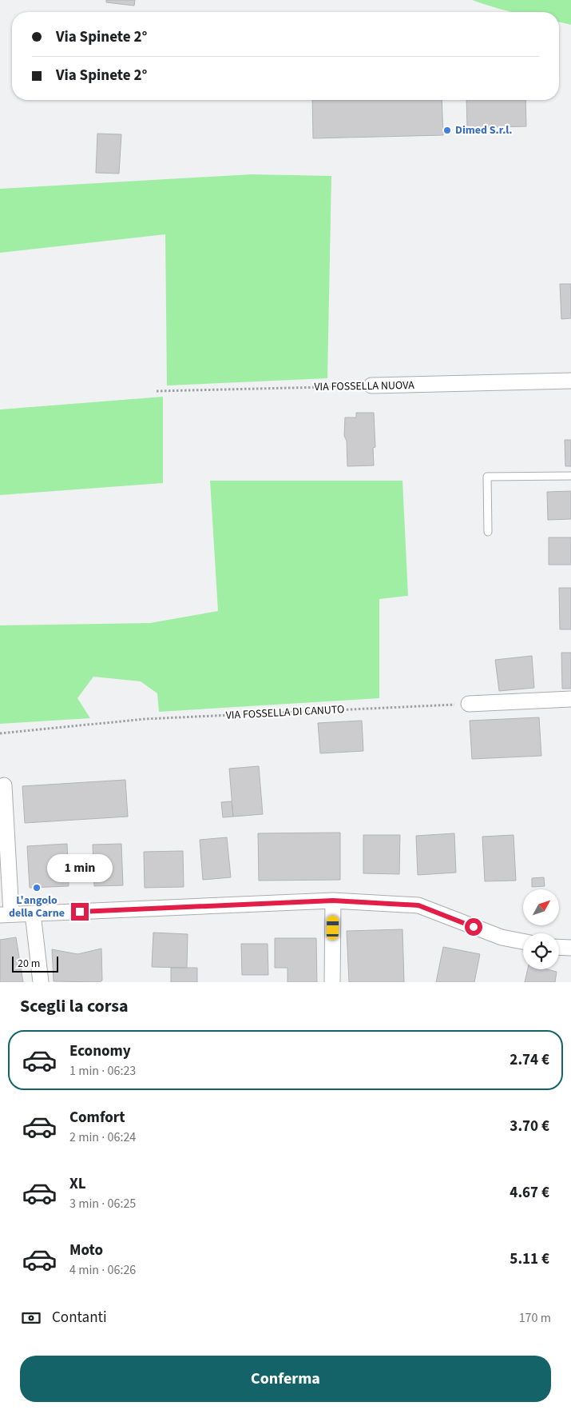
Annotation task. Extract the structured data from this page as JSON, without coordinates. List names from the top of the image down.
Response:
{
  "streets": {
    "street": ["VIA FOSSELLA NUOVA"],
    "path": ["VIA FOSSELLA DI CANUTO"]
  },
  "places": ["Dimed S.r.l.", "L'angolo della Carne"],
  "scale_bar": "20 m",
  "north": "top right",
  "page": {
    "banner": ["Via Spinete 2°", "Via Spinete 2°"],
    "bubble": "1 min",
    "scale": "20 m",
    "heading": "Scegli la corsa",
    "list": [
      {
        "name": "Economy",
        "note": "1 min · 06:23",
        "value": "2.74 €"
      },
      {
        "name": "Comfort",
        "note": "2 min · 06:24",
        "value": "3.70 €"
      },
      {
        "name": "XL",
        "note": "3 min · 06:25",
        "value": "4.67 €"
      },
      {
        "name": "Moto",
        "note": "4 min · 06:26",
        "value": "5.11 €"
      }
    ],
    "pay": ["Contanti", "170 m"],
    "buttons": "Conferma"
  }
}
